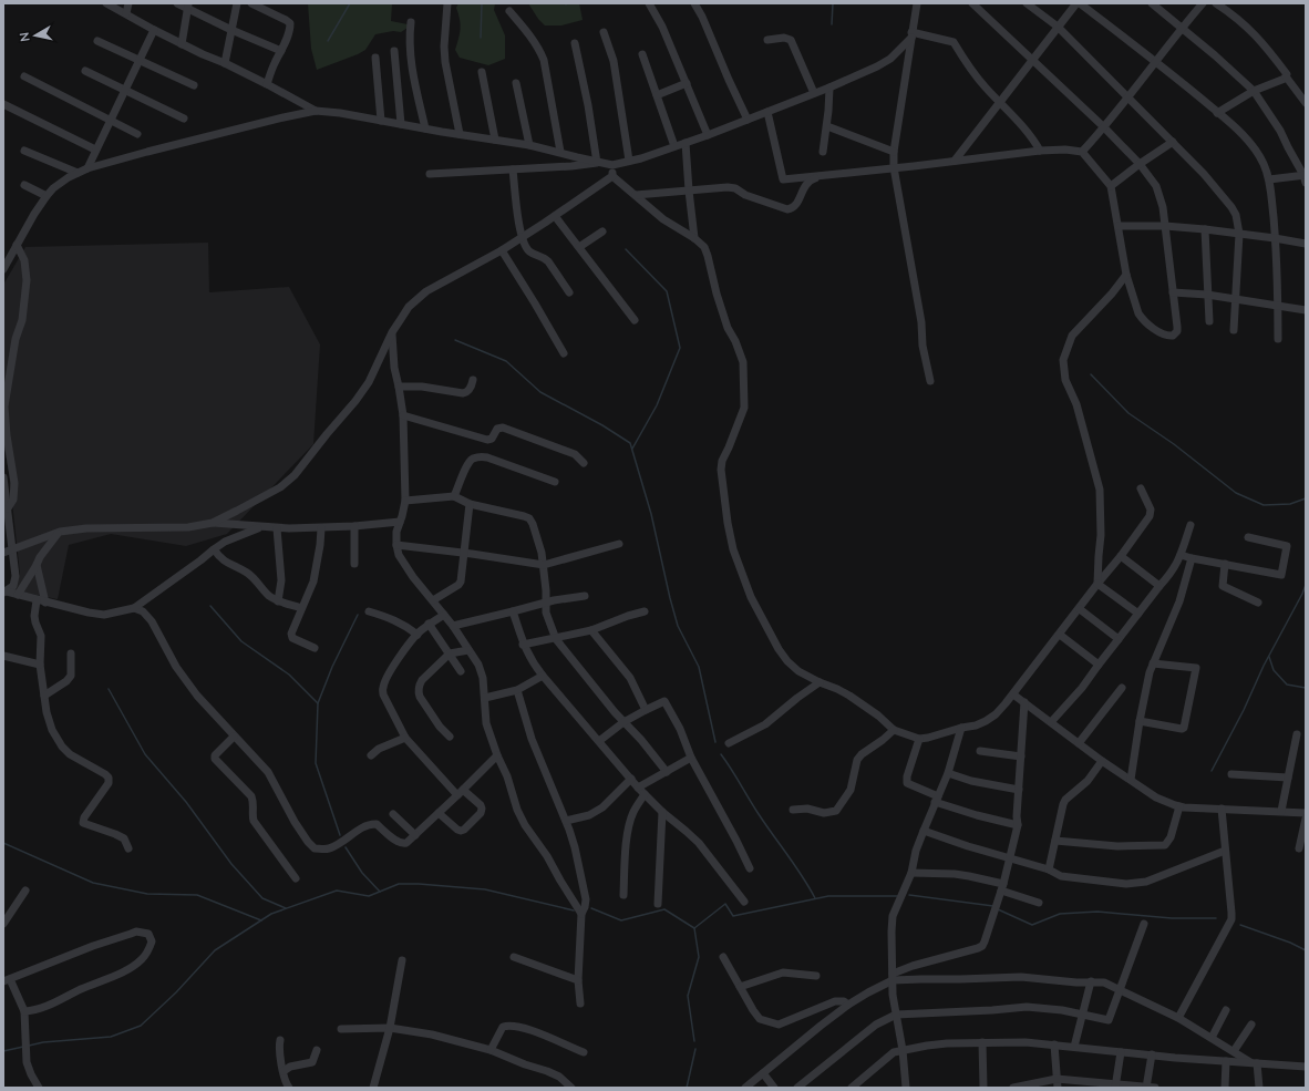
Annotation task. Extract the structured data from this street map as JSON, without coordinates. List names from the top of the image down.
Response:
{
  "north": "left"
}
